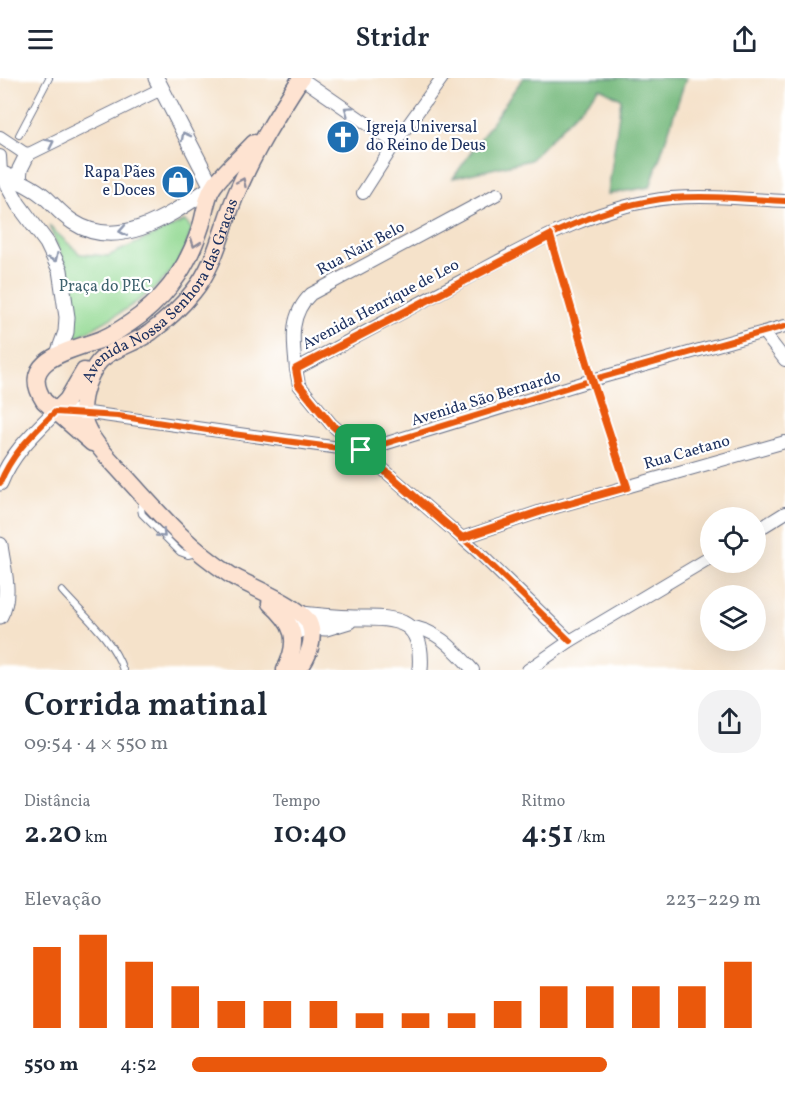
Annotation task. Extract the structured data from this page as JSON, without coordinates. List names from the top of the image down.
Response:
{
  "streets": {
    "main road": ["Avenida Nossa Senhora das Graças"],
    "street": [
      "Rua Nair Belo",
      "Avenida Henríque de Leo",
      "Avenida São Bernardo",
      "Rua Caetano"
    ]
  },
  "crossings": [
    ["Rua Nair Belo", "Avenida Henríque de Leo"],
    ["Avenida Nossa Senhora das Graças", "Avenida São Bernardo"],
    ["Avenida Henríque de Leo", "Avenida São Bernardo"],
    ["Avenida Henríque de Leo", "Rua Caetano"]
  ],
  "parks": ["Praça do PEC"],
  "places": {
    "church": ["Igreja Universal do Reino de Deus"],
    "shop": ["Rapa Pães e Doces"]
  },
  "page": {
    "header": "Stridr",
    "heading": ["Corrida matinal", "09:54 · 4 × 550 m"],
    "stats": [
      ["Distância", "2.20 km"],
      ["Tempo", "10:40"],
      ["Ritmo", "4:51 /km"]
    ],
    "chart": ["Elevação", "223–229 m"],
    "list": [
      {
        "name": "550 m",
        "note": "4:52"
      }
    ]
  }
}
